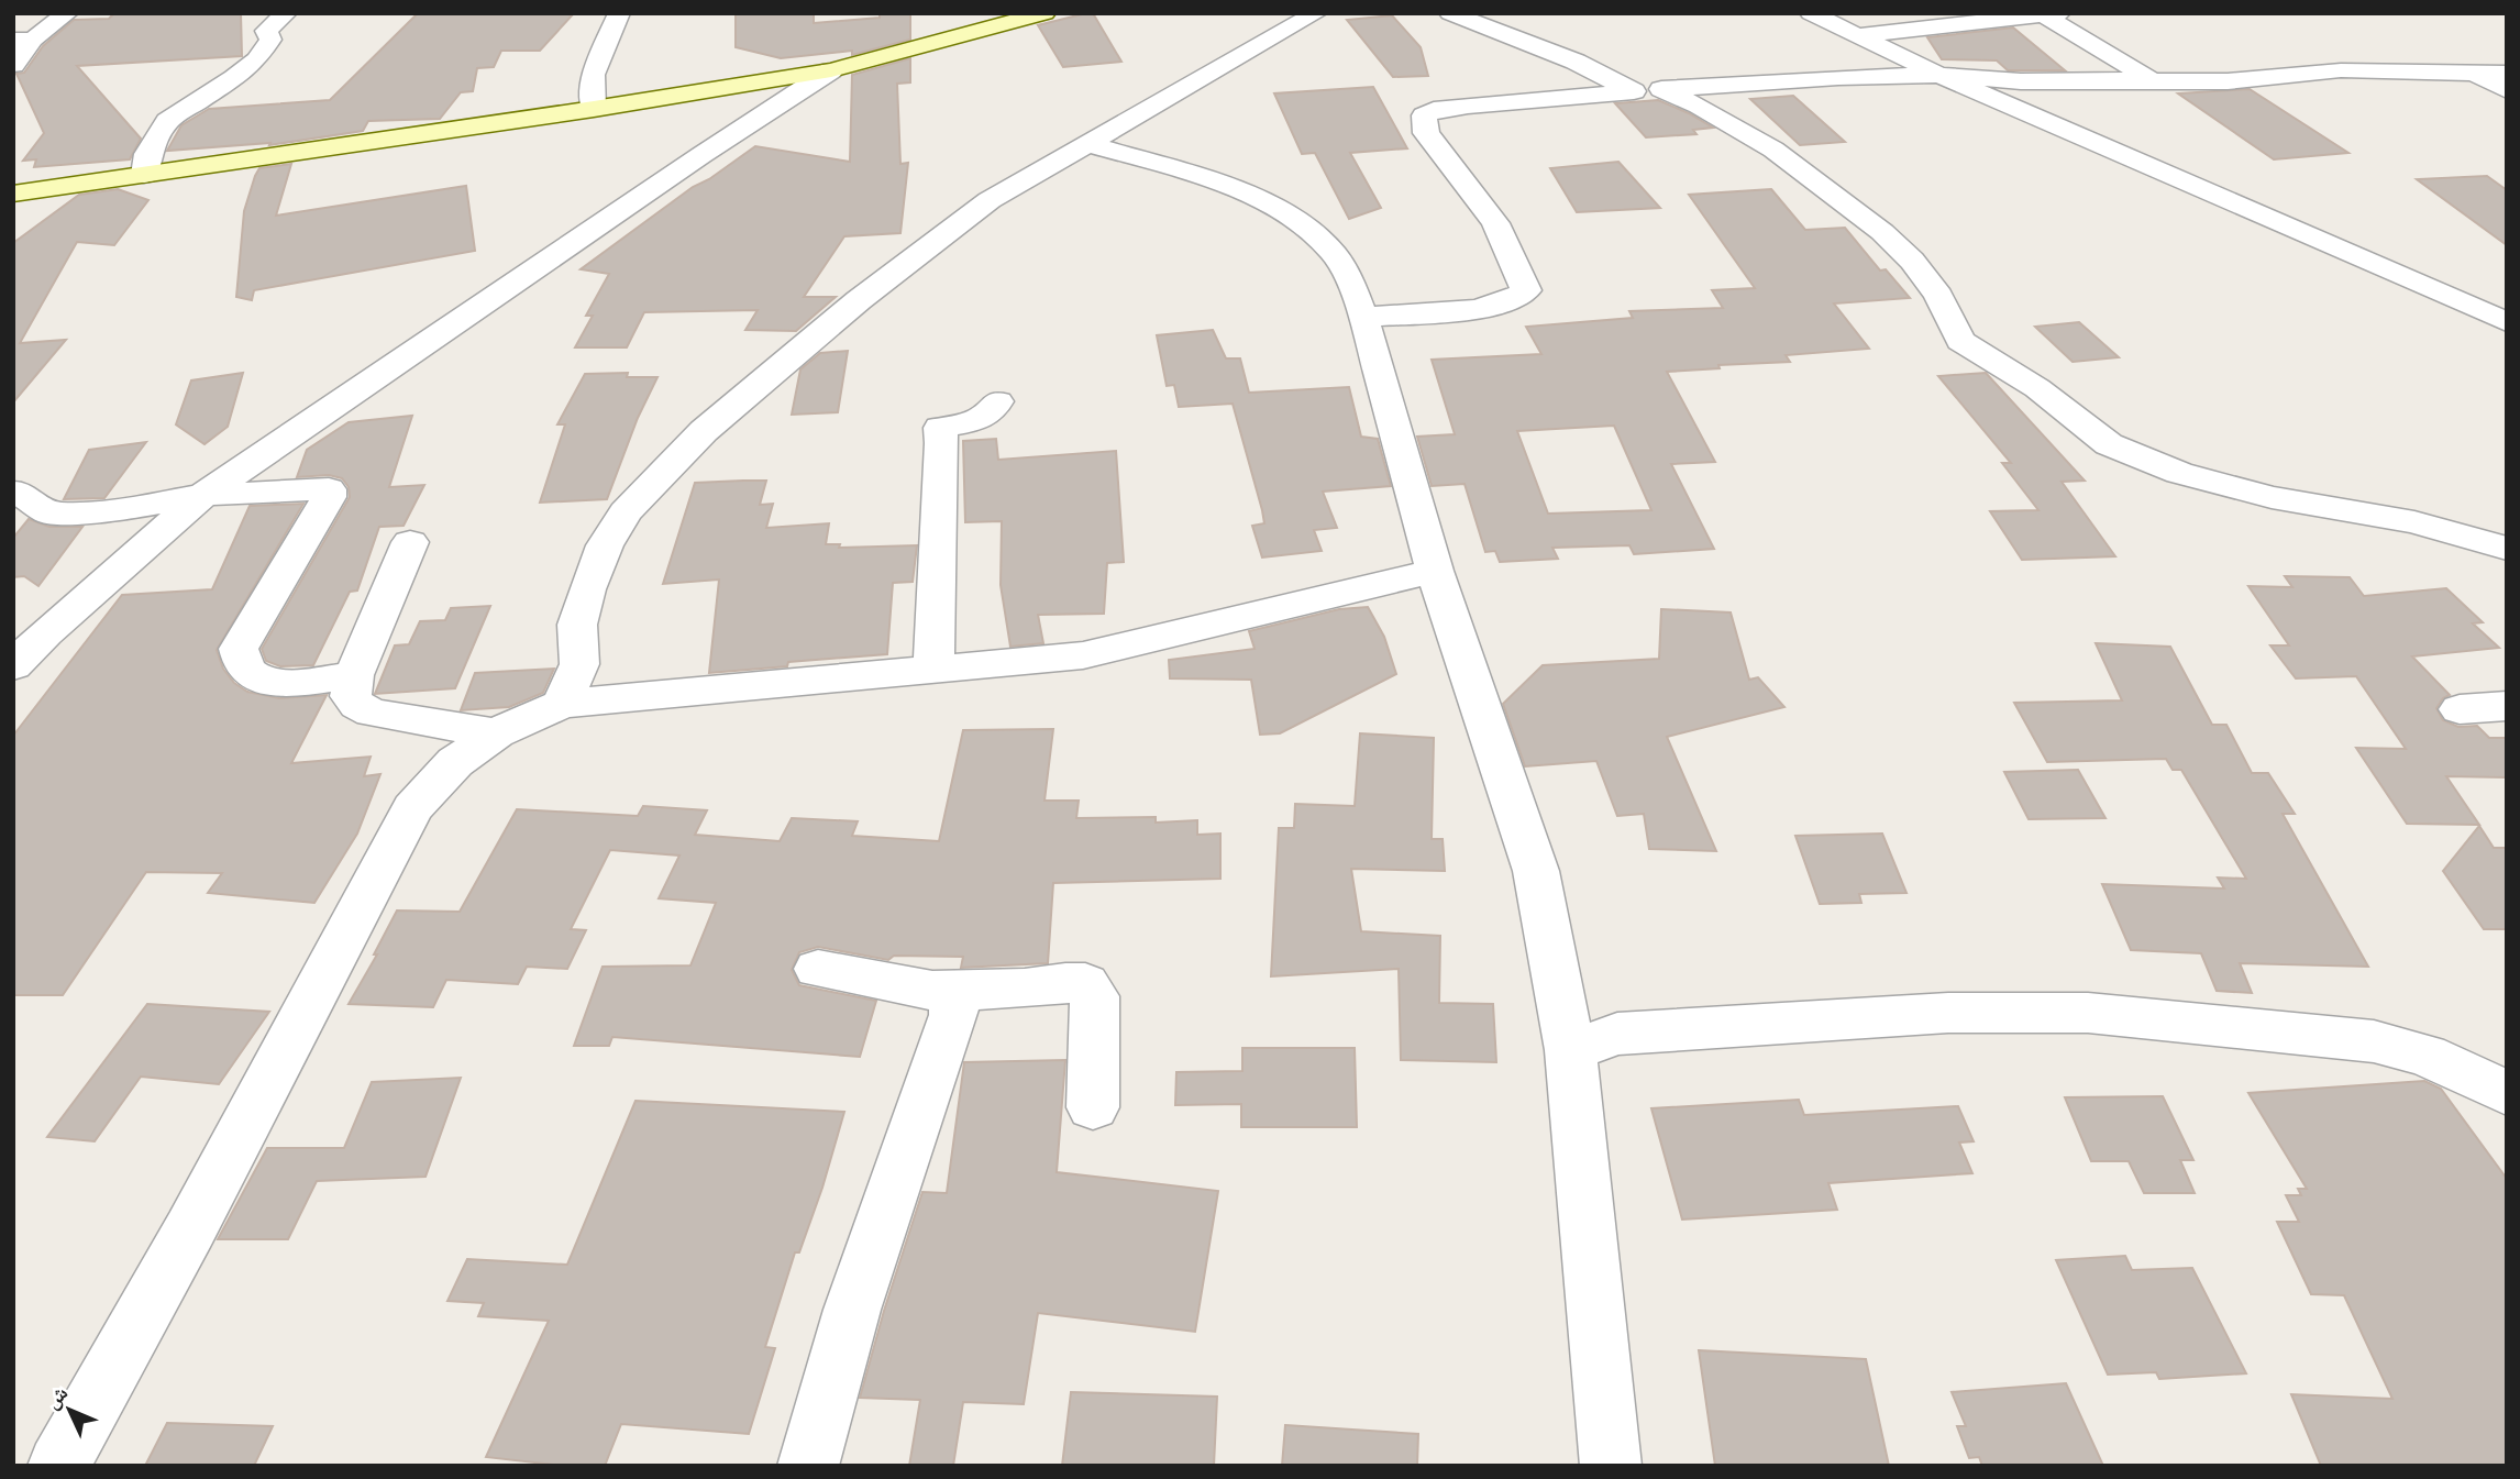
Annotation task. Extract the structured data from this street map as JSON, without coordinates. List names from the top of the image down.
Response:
{
  "north": "top left"
}
